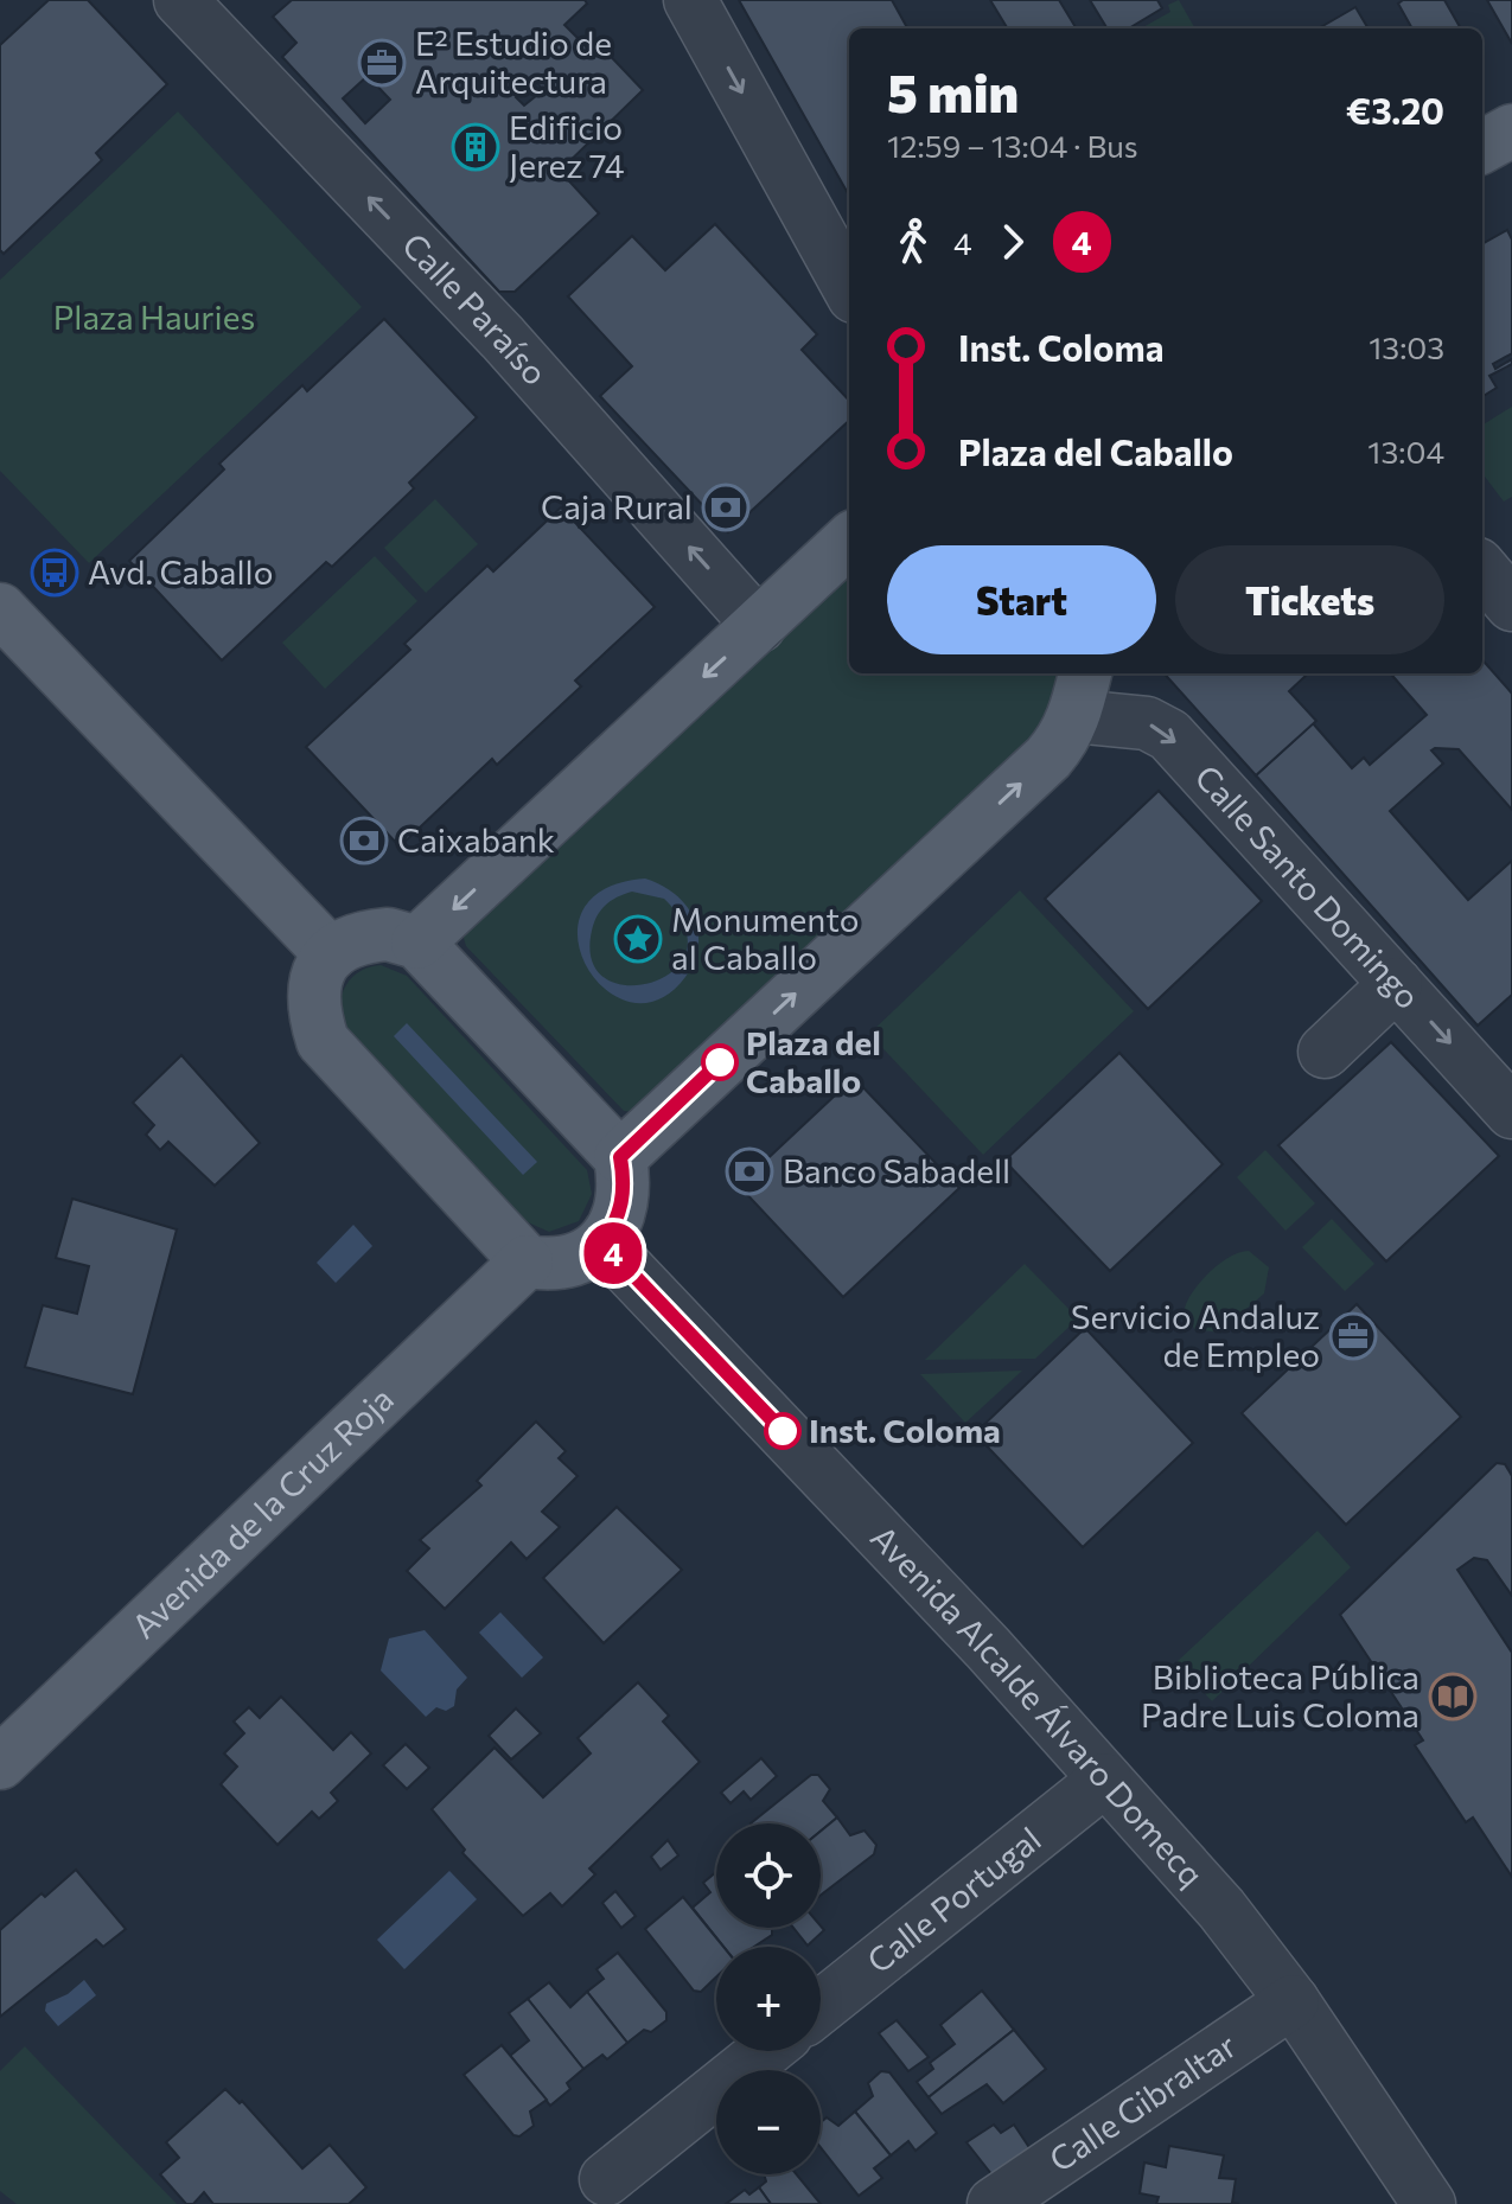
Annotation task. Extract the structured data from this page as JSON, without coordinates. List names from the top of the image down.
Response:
{
  "streets": {
    "main road": ["Avenida de la Cruz Roja"],
    "street": [
      "Calle Paraíso",
      "Calle Santo Domingo",
      "Avenida Alcalde Álvaro Domecq",
      "Calle Portugal",
      "Calle Gibraltar"
    ]
  },
  "crossings": [
    ["Avenida Alcalde Álvaro Domecq", "Calle Portugal"],
    ["Avenida Alcalde Álvaro Domecq", "Calle Gibraltar"]
  ],
  "one_way": ["Calle Santo Domingo"],
  "parks": ["Plaza Hauries"],
  "places": {
    "office": ["E² Estudio de Arquitectura", "Servicio Andaluz de Empleo"],
    "building": ["Edificio Jerez 74"],
    "bank": ["Caja Rural", "Caixabank", "Banco Sabadell"],
    "bus stop": ["Avd. Caballo"],
    "place": ["Monumento al Caballo"],
    "other": ["Plaza del Caballo", "Inst. Coloma"],
    "library": ["Biblioteca Pública Padre Luis Coloma"]
  },
  "lines": ["bus line 4"],
  "page": {
    "on_map": "4",
    "heading": ["5 min", "12:59 – 13:04 · Bus", "€3.20"],
    "legs": ["4", "4"],
    "list": [
      {
        "name": "Inst. Coloma",
        "value": "13:03"
      },
      {
        "name": "Plaza del Caballo",
        "value": "13:04"
      }
    ],
    "buttons": ["Start", "Tickets"],
    "map_buttons": ["+", "−"]
  }
}
